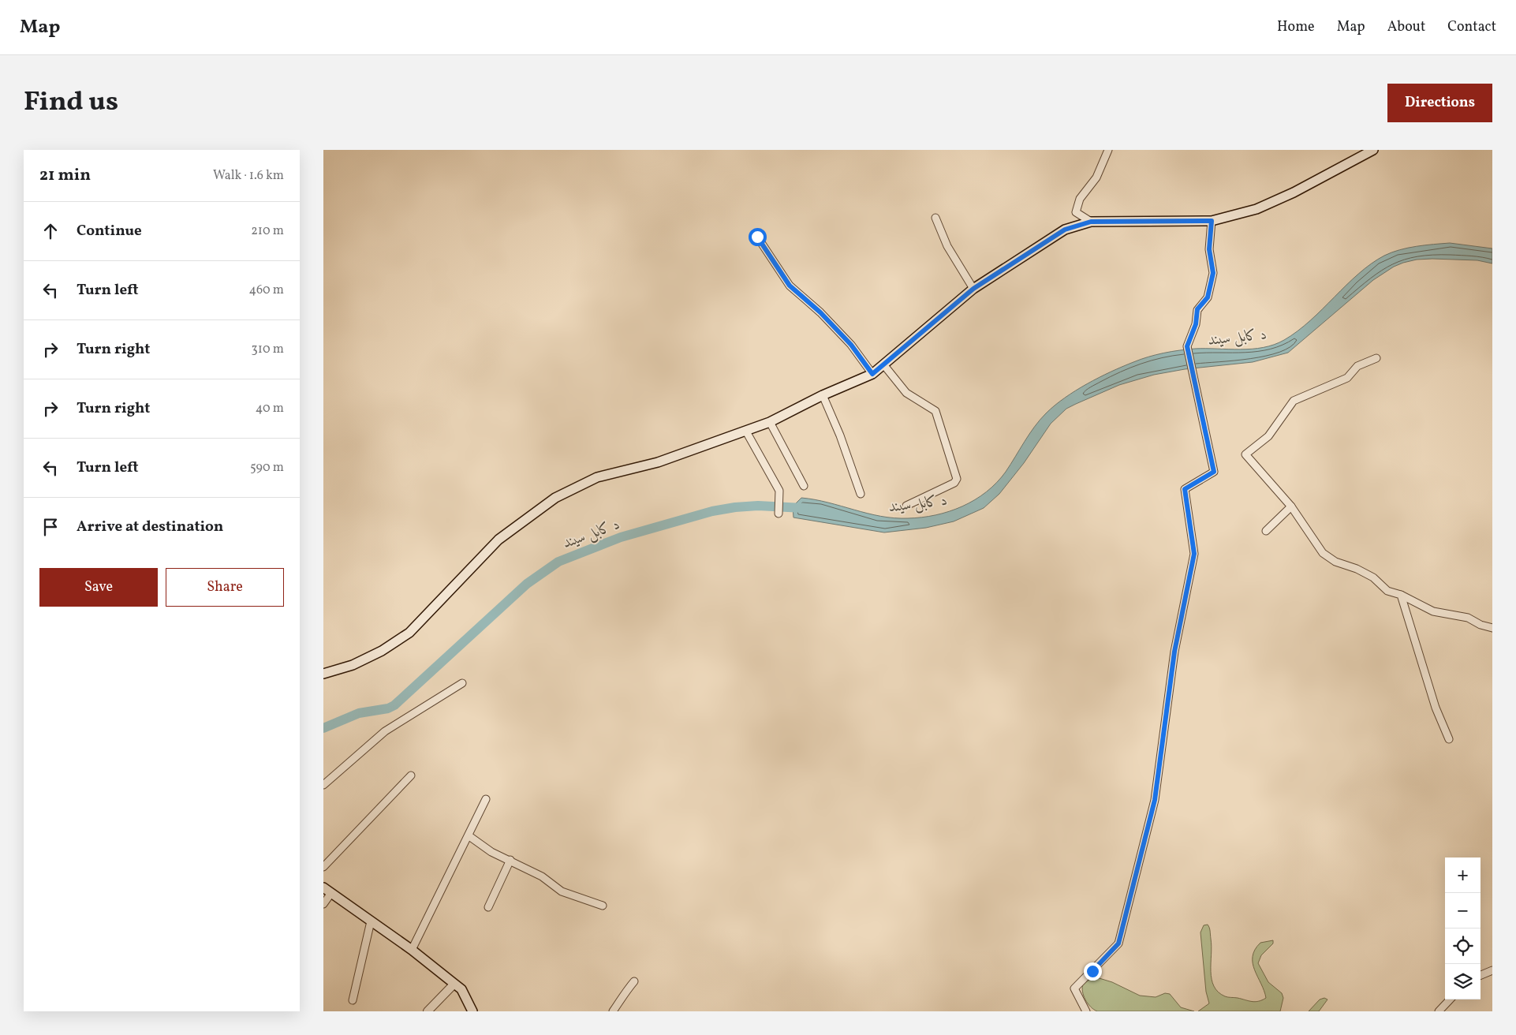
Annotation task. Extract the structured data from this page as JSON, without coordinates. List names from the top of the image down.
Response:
{
  "water": ["د کابل سيند"],
  "page": {
    "header": "Map",
    "nav": [
      "Home",
      "Map",
      "About",
      "Contact"
    ],
    "title": "Find us",
    "buttons": [
      "Directions",
      ["Save", "Share"]
    ],
    "heading": ["21 min", "Walk · 1.6 km"],
    "list": [
      ["Continue", "210 m"],
      ["Turn left", "460 m"],
      ["Turn right", "310 m"],
      ["Turn right", "40 m"],
      ["Turn left", "590 m"],
      "Arrive at destination"
    ],
    "map_buttons": ["+", "−"]
  }
}
